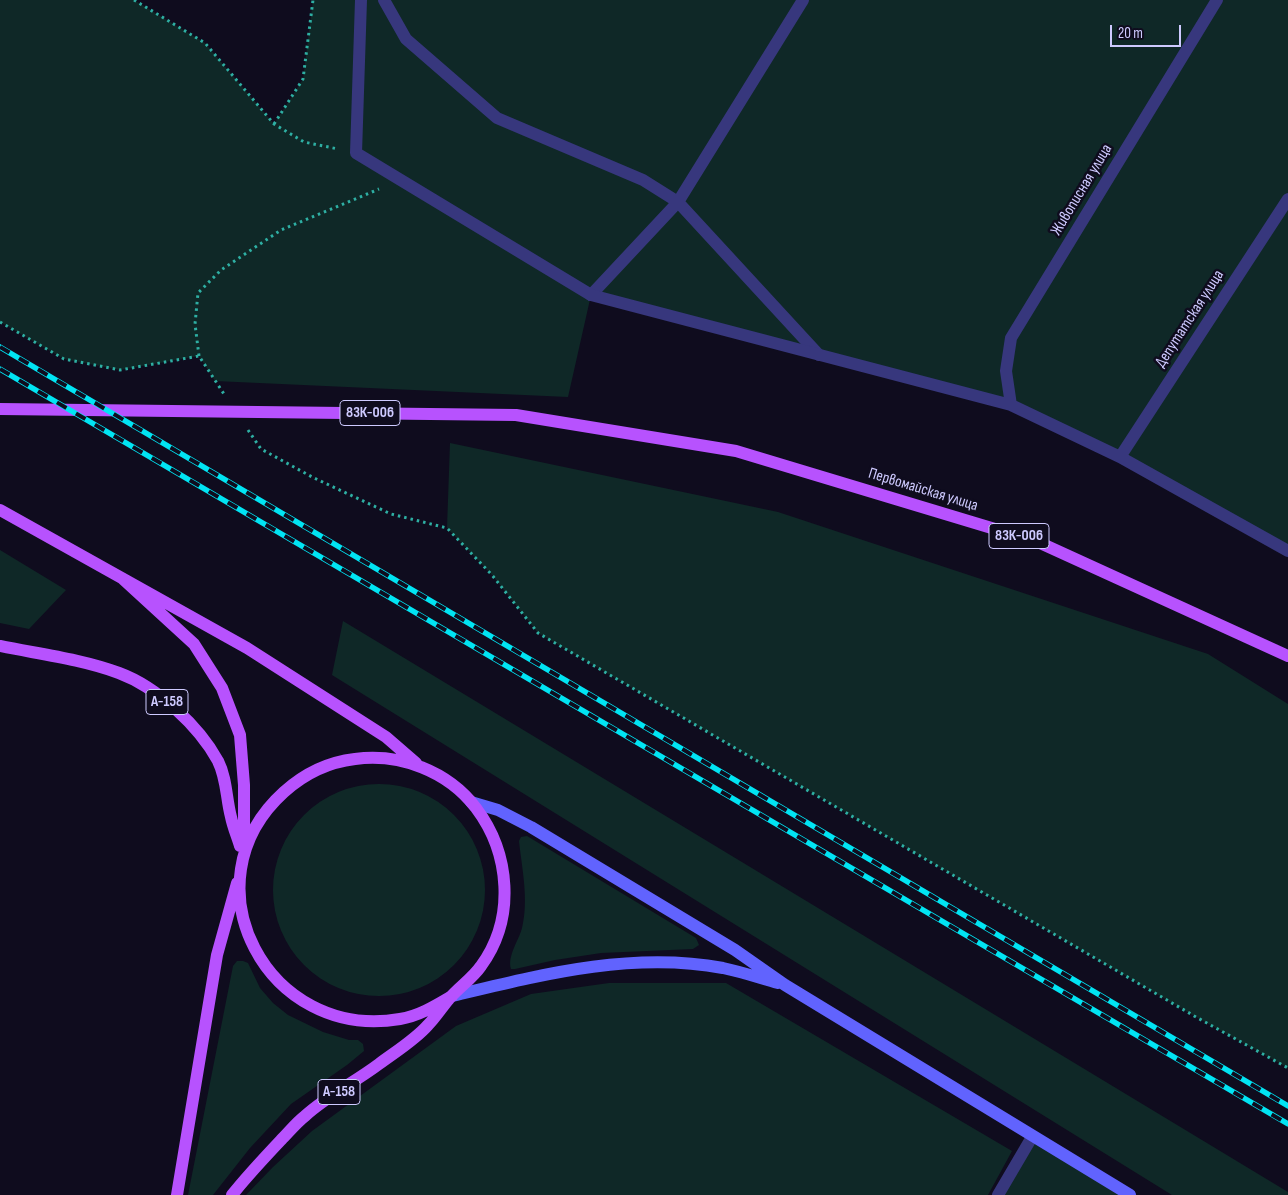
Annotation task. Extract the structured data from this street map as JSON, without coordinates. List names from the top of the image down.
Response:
{
  "streets": {
    "main road": ["83К-006", "Первомайская улица", "А-158"],
    "street": ["Живописная улица", "Депутатская улица"]
  },
  "scale_bar": "20 m"
}
